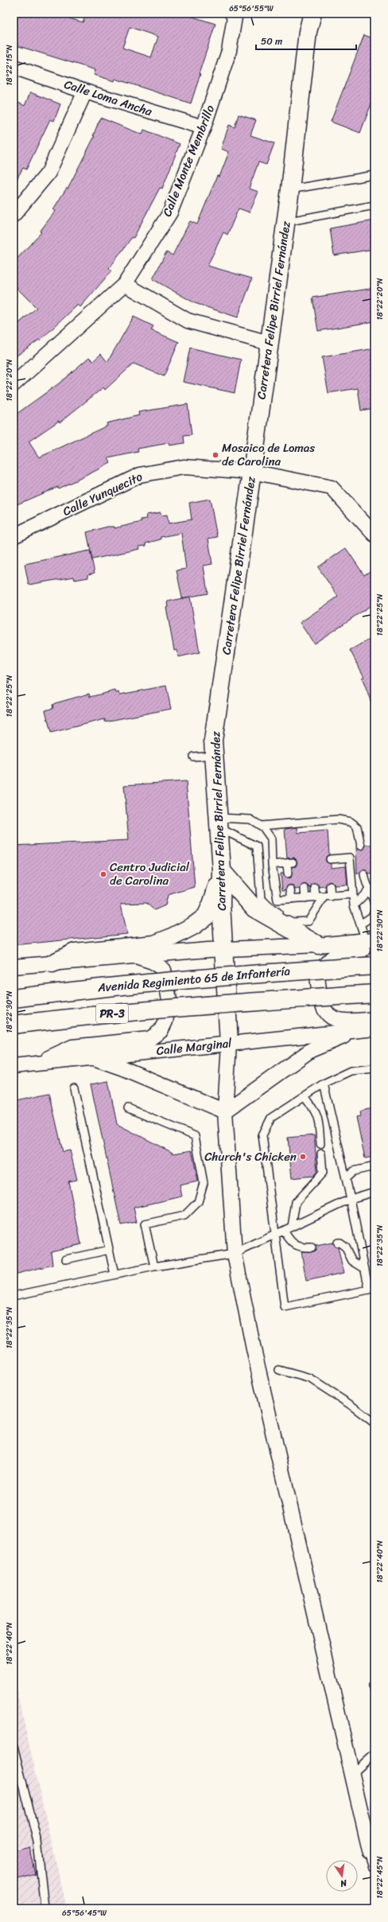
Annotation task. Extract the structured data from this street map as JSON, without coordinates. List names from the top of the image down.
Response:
{
  "streets": {
    "street": [
      "Calle Loma Ancha",
      "Calle Monte Membrillo",
      "Carretera Felipe Birriel Fernández",
      "Calle Yunquecito",
      "Avenida Regimiento 65 de Infantería",
      "PR-3",
      "Calle Marginal"
    ]
  },
  "crossings": [
    ["Calle Loma Ancha", "Calle Monte Membrillo"],
    ["Carretera Felipe Birriel Fernández", "Calle Yunquecito"],
    ["Carretera Felipe Birriel Fernández", "Calle Marginal"]
  ],
  "places": ["Mosaico de Lomas de Carolina", "Centro Judicial de Carolina", "Church's Chicken"],
  "scale_bar": "50 m",
  "north": "bottom",
  "coordinates": [
    "65°56'55\"W",
    "18°22'15\"N",
    "18°22'20\"N",
    "18°22'25\"N",
    "18°22'30\"N",
    "18°22'35\"N",
    "18°22'40\"N",
    "18°22'45\"N",
    "65°56'45\"W"
  ]
}
